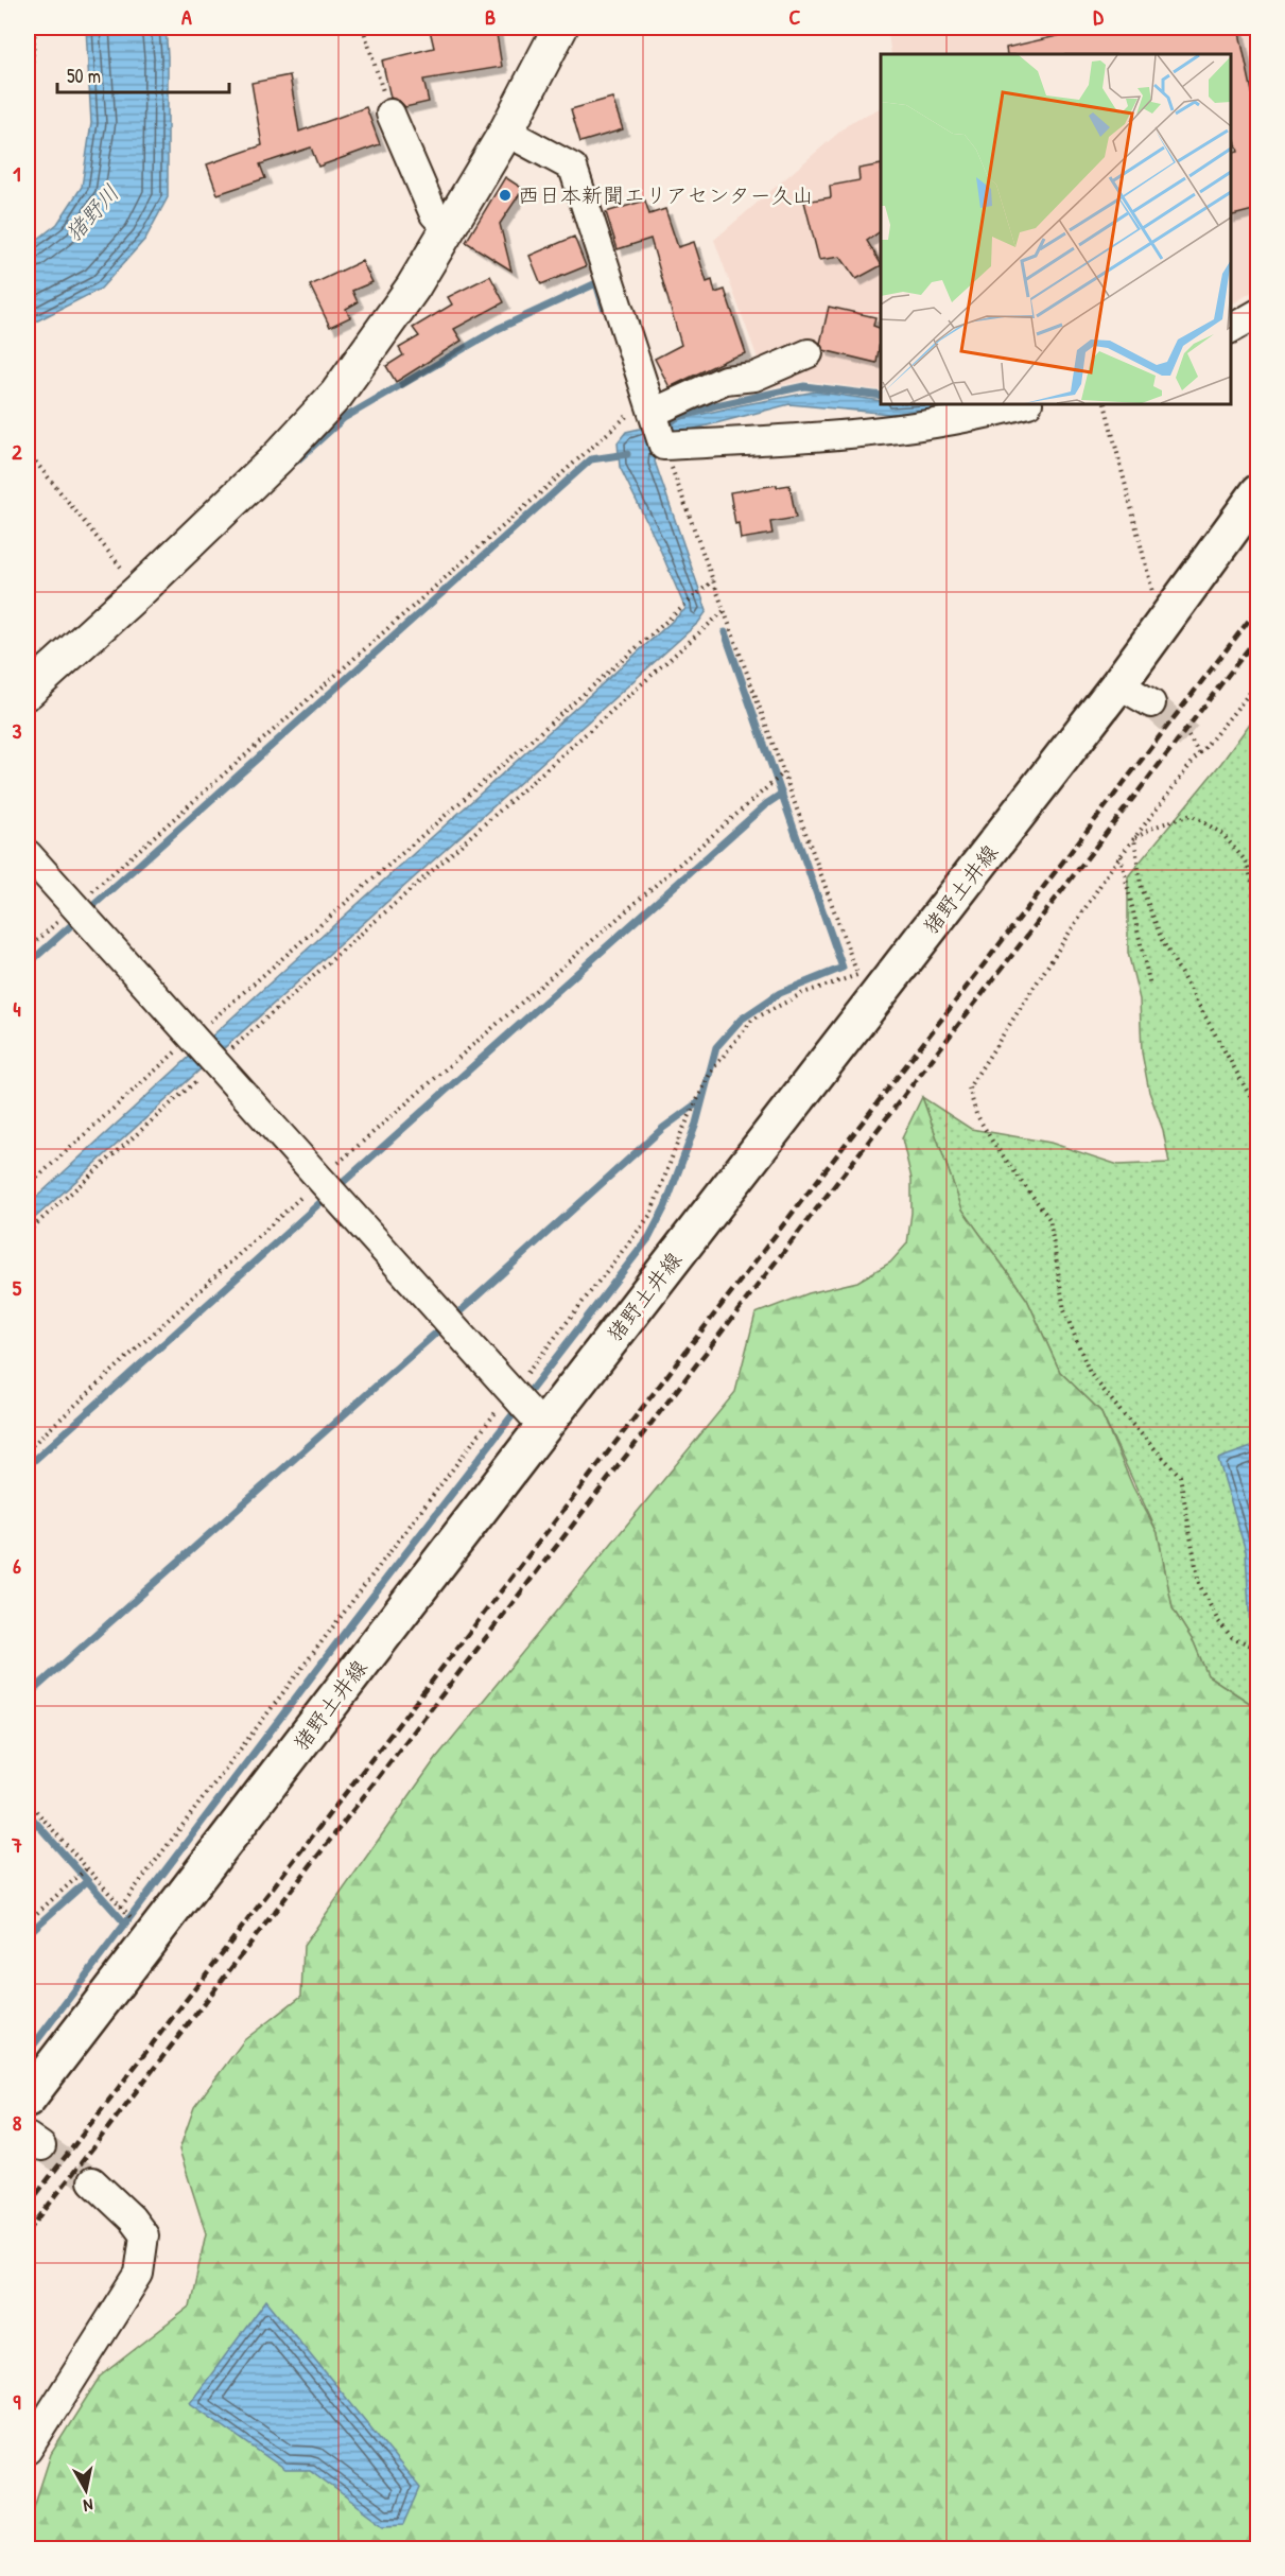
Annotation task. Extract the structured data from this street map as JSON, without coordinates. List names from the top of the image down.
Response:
{
  "streets": {
    "main road": ["猪野土井線"]
  },
  "water": ["猪野川"],
  "places": ["西日本新聞エリアセンター久山"],
  "scale_bar": "50 m",
  "north": "bottom",
  "grid": {
    "columns": [
      "A",
      "B",
      "C",
      "D"
    ],
    "rows": [
      "1",
      "2",
      "3",
      "4",
      "5",
      "6",
      "7",
      "8",
      "9"
    ]
  }
}
